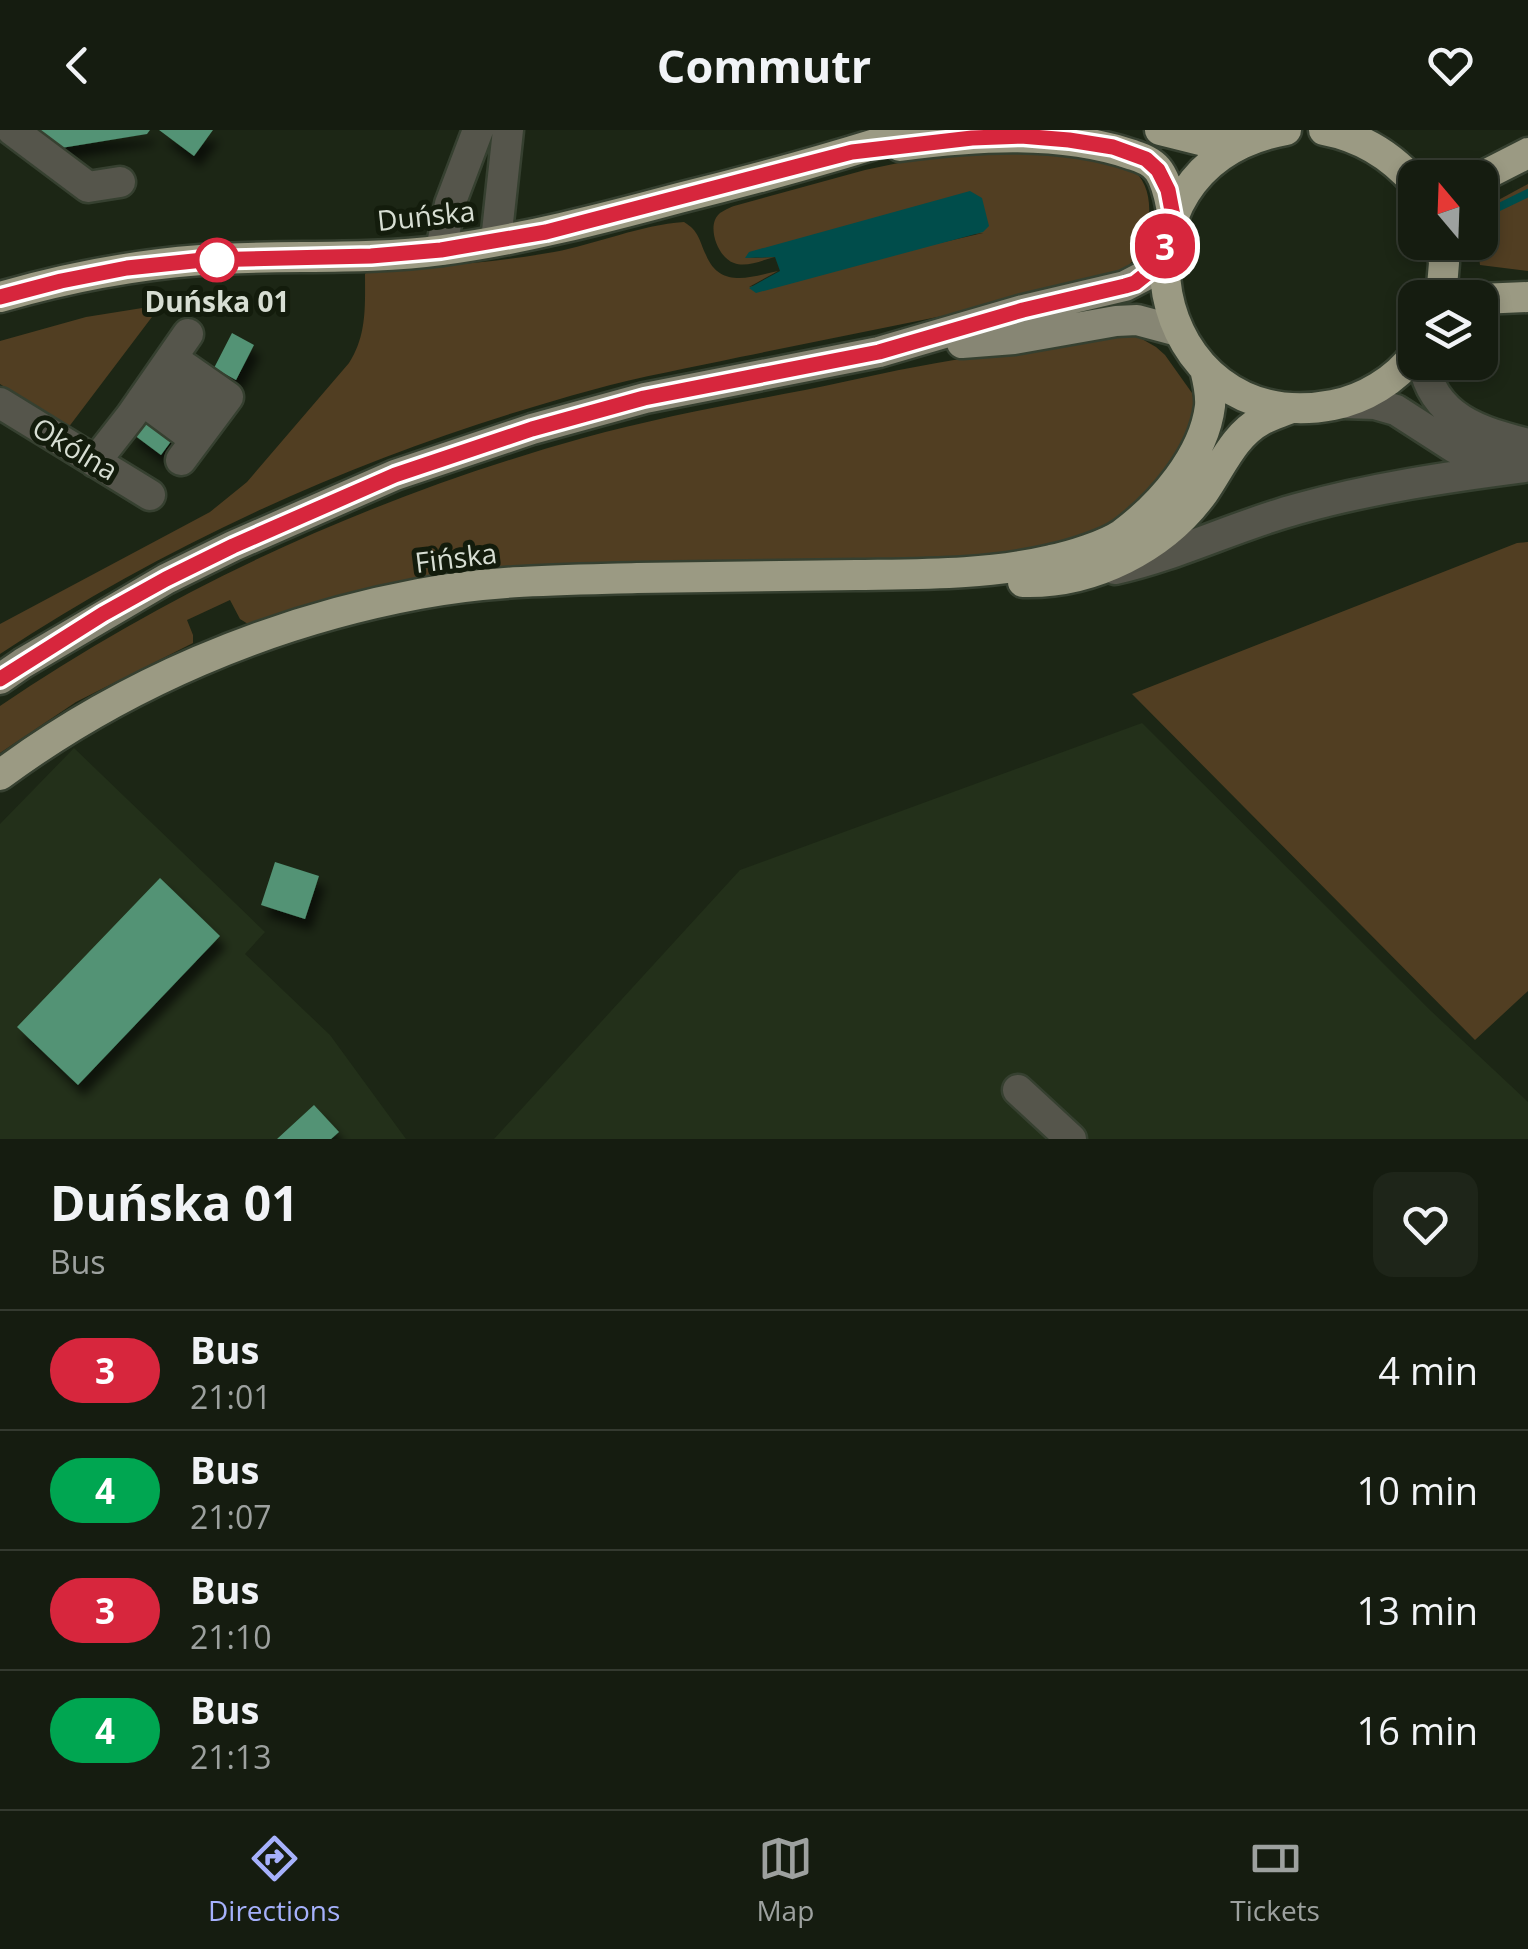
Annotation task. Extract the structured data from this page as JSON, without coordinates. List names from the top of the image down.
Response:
{
  "streets": {
    "highway": ["Duńska", "Fińska"],
    "street": ["Okólna"]
  },
  "places": ["Duńska 01"],
  "lines": ["bus line 3"],
  "north": "top",
  "page": {
    "header": "Commutr",
    "on_map": "3",
    "heading": ["Duńska 01", "Bus"],
    "list": [
      {
        "mark": "3",
        "name": "Bus",
        "note": "21:01",
        "value": "4 min"
      },
      {
        "mark": "4",
        "name": "Bus",
        "note": "21:07",
        "value": "10 min"
      },
      {
        "mark": "3",
        "name": "Bus",
        "note": "21:10",
        "value": "13 min"
      },
      {
        "mark": "4",
        "name": "Bus",
        "note": "21:13",
        "value": "16 min"
      }
    ],
    "tabs": ["Directions", "Map", "Tickets"]
  }
}
